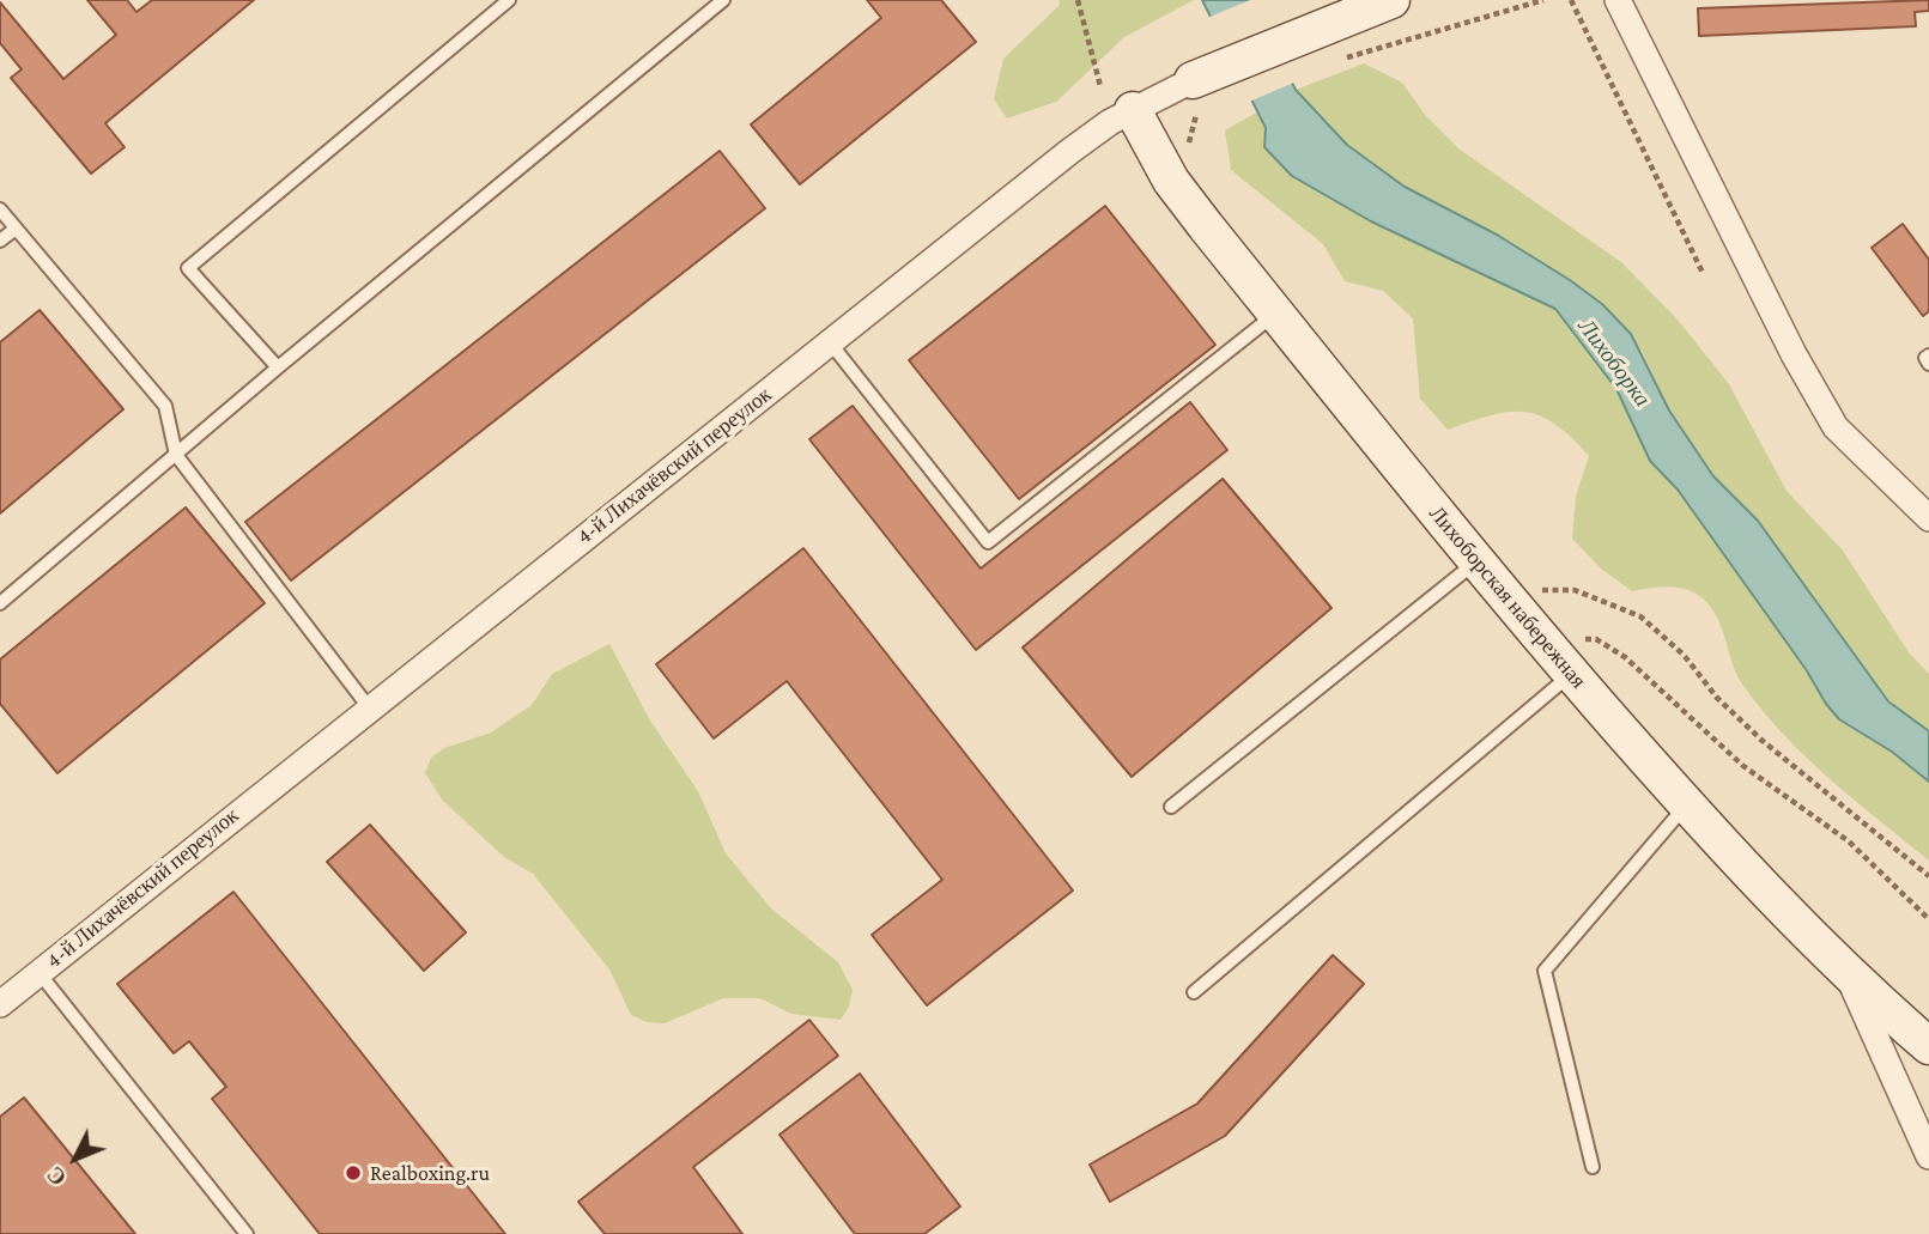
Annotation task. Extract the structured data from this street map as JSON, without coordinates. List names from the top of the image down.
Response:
{
  "streets": {
    "street": ["4-й Лихачёвский переулок", "Лихоборская набережная"]
  },
  "crossings": [
    ["4-й Лихачёвский переулок", "Лихоборская набережная"]
  ],
  "water": ["Лихоборка"],
  "places": ["Realboxing.ru"],
  "north": "bottom left"
}
